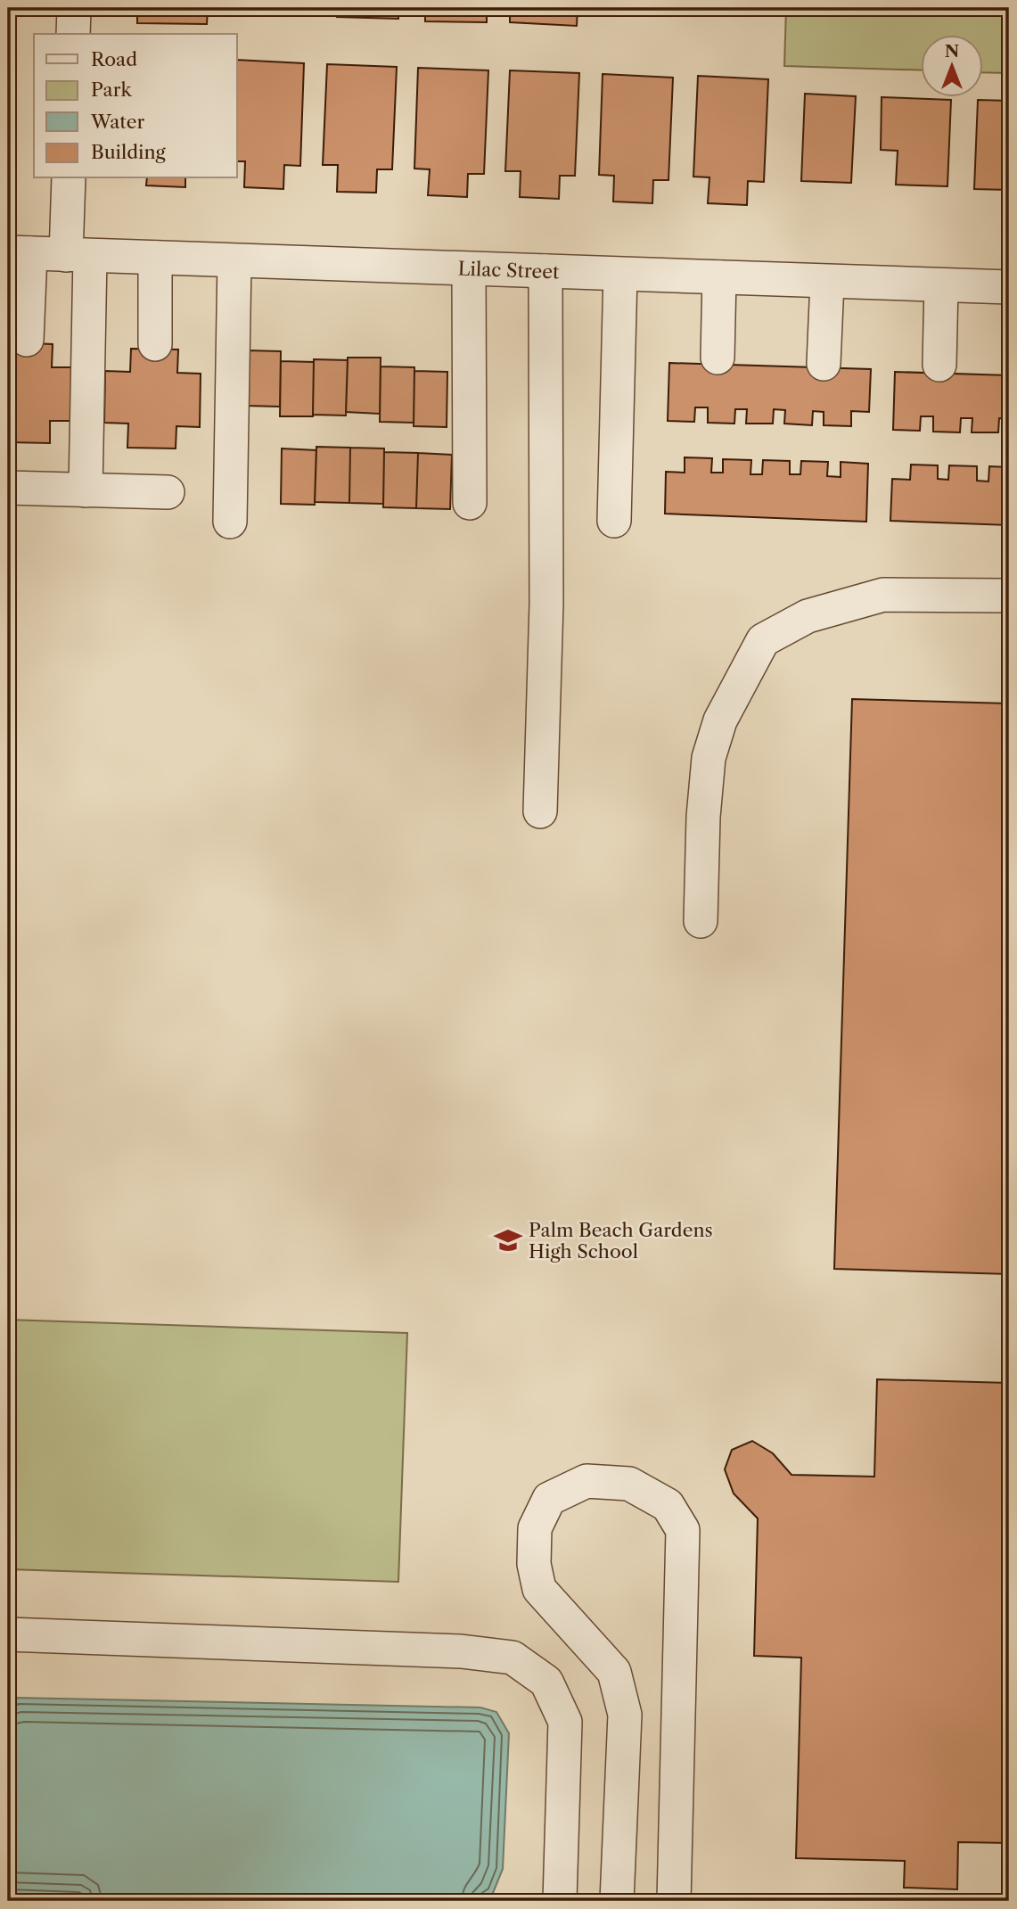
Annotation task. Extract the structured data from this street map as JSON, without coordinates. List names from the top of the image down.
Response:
{
  "streets": {
    "street": ["Lilac Street"]
  },
  "places": {
    "school or university": ["Palm Beach Gardens High School"]
  },
  "legend": [
    "Road",
    "Park",
    "Water",
    "Building"
  ],
  "north": "top"
}
